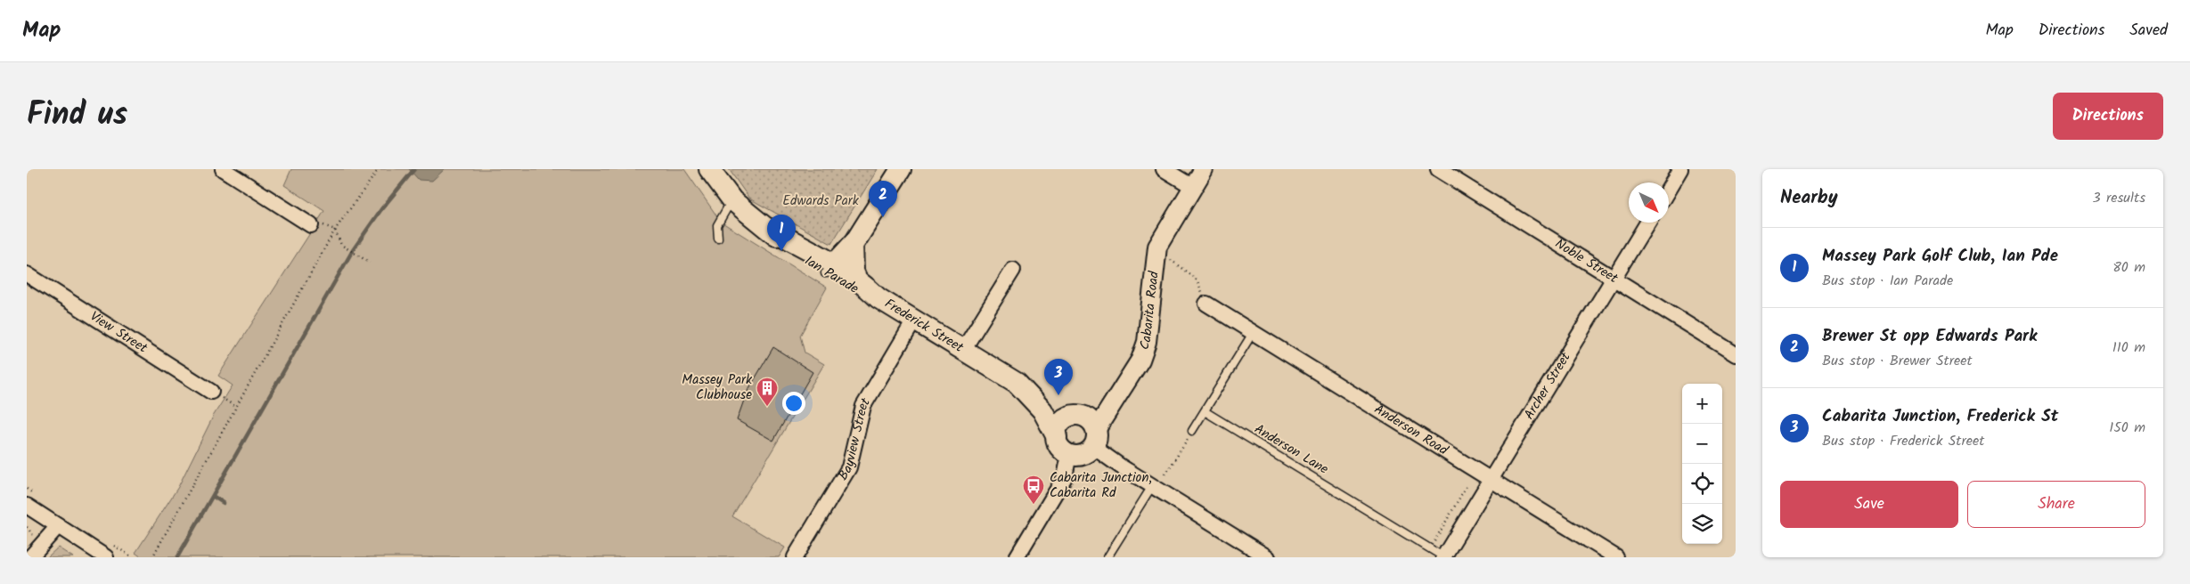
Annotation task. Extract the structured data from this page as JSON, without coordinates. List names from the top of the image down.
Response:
{
  "streets": {
    "main road": ["Ian Parade", "Frederick Street"],
    "street": [
      "Noble Street",
      "Cabarita Road",
      "View Street",
      "Archer Street",
      "Anderson Road",
      "Bayview Street"
    ],
    "lane": ["Anderson Lane"]
  },
  "crossings": [
    ["Noble Street", "Archer Street"],
    ["Ian Parade", "Frederick Street"],
    ["Cabarita Road", "Frederick Street"],
    ["Frederick Street", "Bayview Street"],
    ["Archer Street", "Anderson Road"],
    ["Archer Street", "Anderson Lane"]
  ],
  "parks": ["Edwards Park"],
  "places": {
    "building": ["Massey Park Clubhouse"],
    "bus stop": ["Cabarita Junction, Cabarita Rd"]
  },
  "north": "bottom right",
  "page": {
    "header": "Map",
    "nav": ["Map", "Directions", "Saved"],
    "title": "Find us",
    "buttons": [
      "Directions",
      ["Save", "Share"]
    ],
    "heading": ["Nearby", "3 results"],
    "pins": ["2", "1", "3"],
    "list": [
      {
        "mark": "1",
        "name": "Massey Park Golf Club, Ian Pde",
        "note": "Bus stop · Ian Parade",
        "value": "80 m"
      },
      {
        "mark": "2",
        "name": "Brewer St opp Edwards Park",
        "note": "Bus stop · Brewer Street",
        "value": "110 m"
      },
      {
        "mark": "3",
        "name": "Cabarita Junction, Frederick St",
        "note": "Bus stop · Frederick Street",
        "value": "150 m"
      }
    ],
    "map_buttons": ["+", "−"]
  }
}
